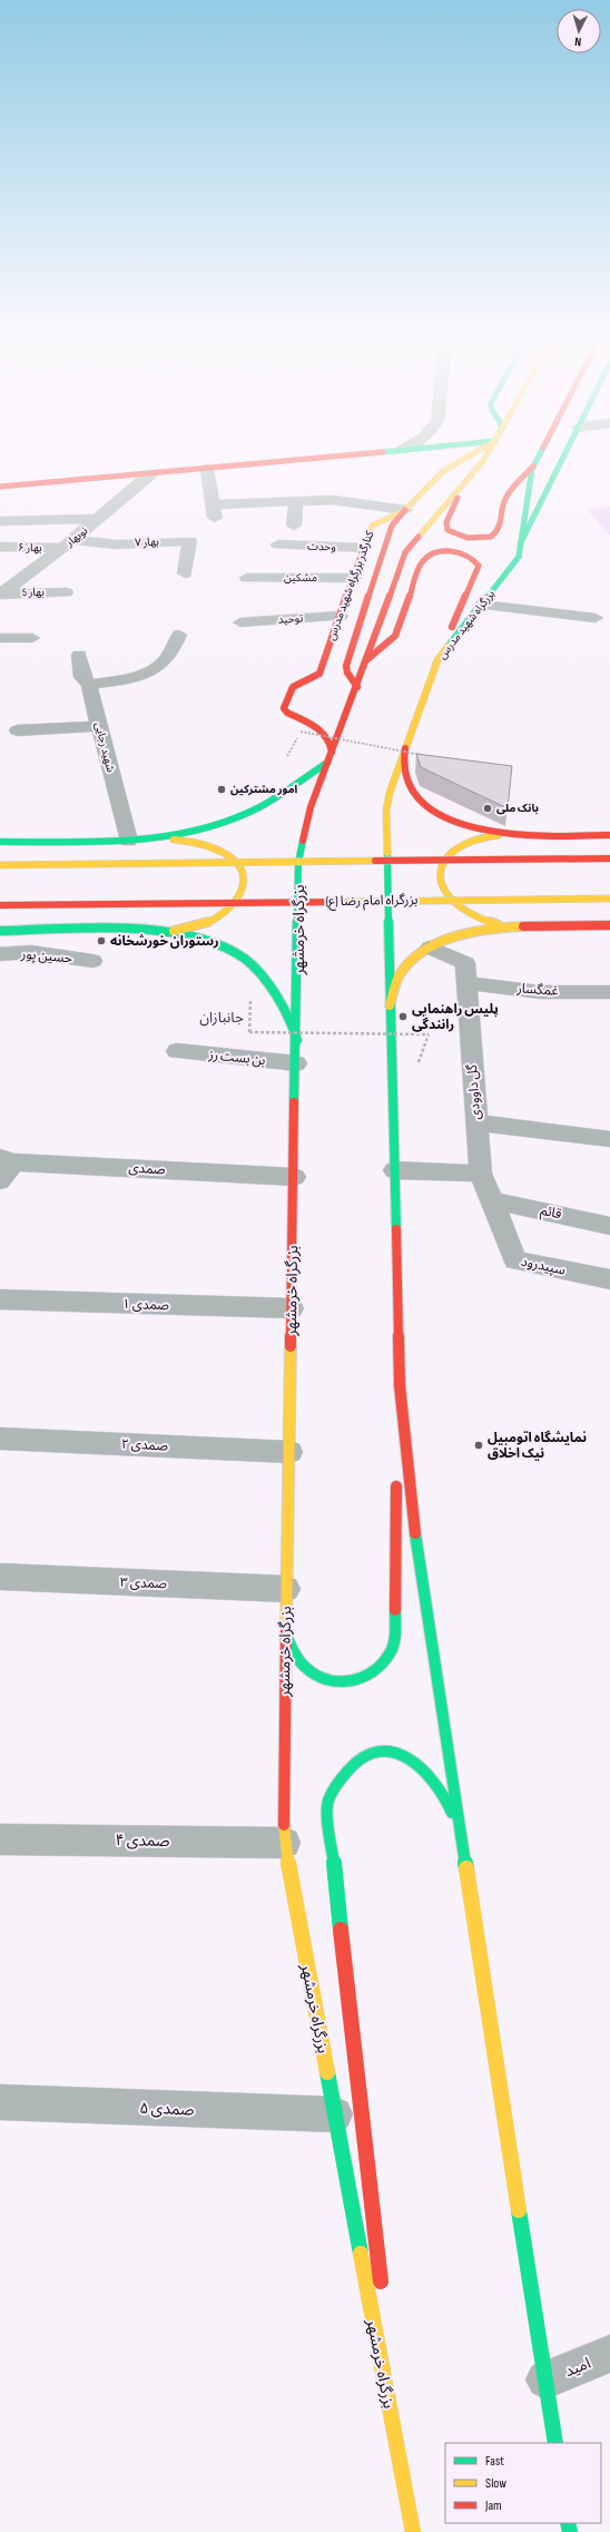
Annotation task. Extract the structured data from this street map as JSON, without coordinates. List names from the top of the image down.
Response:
{
  "streets": {
    "main road": [
      "کنارگذر بزرگراه شهید مدرس",
      "بزرگراه شهید مدرس",
      "بزرگراه امام رضا (ع)",
      "بزرگراه خرمشهر"
    ],
    "street": [
      "نوبهار",
      "بهار ۷",
      "وحدت",
      "بهار ۶",
      "مشکین",
      "بهار 5",
      "توحید",
      "شهید رجایی",
      "حسین پور",
      "غمگسار",
      "بن بست رز",
      "گل داوودی",
      "صمدی",
      "قائم",
      "سپیدرود",
      "صمدی ۱",
      "صمدی ۲",
      "صمدی ۳",
      "صمدی ۴",
      "صمدی ۵",
      "امید"
    ]
  },
  "crossings": [
    ["نوبهار", "بهار ۷"],
    ["نوبهار", "بهار ۶"],
    ["نوبهار", "بهار 5"],
    ["بهار ۷", "بهار ۶"],
    ["وحدت", "کنارگذر بزرگراه شهید مدرس"],
    ["مشکین", "کنارگذر بزرگراه شهید مدرس"],
    ["کنارگذر بزرگراه شهید مدرس", "توحید"],
    ["بزرگراه خرمشهر", "بن بست رز"],
    ["بزرگراه خرمشهر", "صمدی"],
    ["بزرگراه خرمشهر", "صمدی ۱"],
    ["بزرگراه خرمشهر", "صمدی ۲"],
    ["بزرگراه خرمشهر", "صمدی ۳"],
    ["بزرگراه خرمشهر", "صمدی ۴"],
    ["بزرگراه خرمشهر", "صمدی ۵"],
    ["غمگسار", "گل داوودی"],
    ["گل داوودی", "سپیدرود"],
    ["قائم", "سپیدرود"]
  ],
  "districts": ["جانبازان"],
  "places": [
    "امور مشترکین",
    "بانک ملی",
    "رستوران خورشخانه",
    "پلیس راهنمایی رانندگی",
    "نمایشگاه اتومبیل نیک اخلاق"
  ],
  "legend": ["Fast", "Slow", "Jam"],
  "north": "bottom"
}
